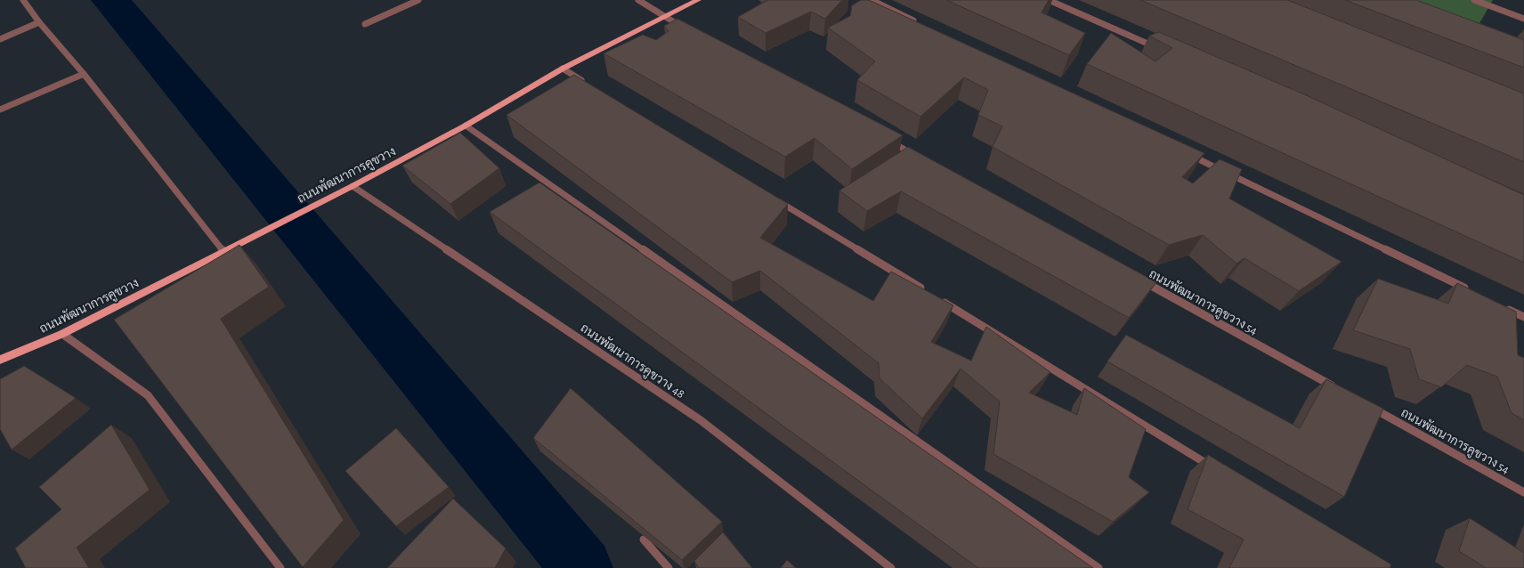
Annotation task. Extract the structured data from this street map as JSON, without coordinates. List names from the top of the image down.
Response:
{
  "streets": {
    "main road": ["ถนนพัฒนาการคูขวาง"],
    "street": ["ถนนพัฒนาการคูขวาง 54", "ถนนพัฒนาการคูขวาง 48"]
  },
  "crossings": [
    ["ถนนพัฒนาการคูขวาง", "ถนนพัฒนาการคูขวาง 48"]
  ]
}
